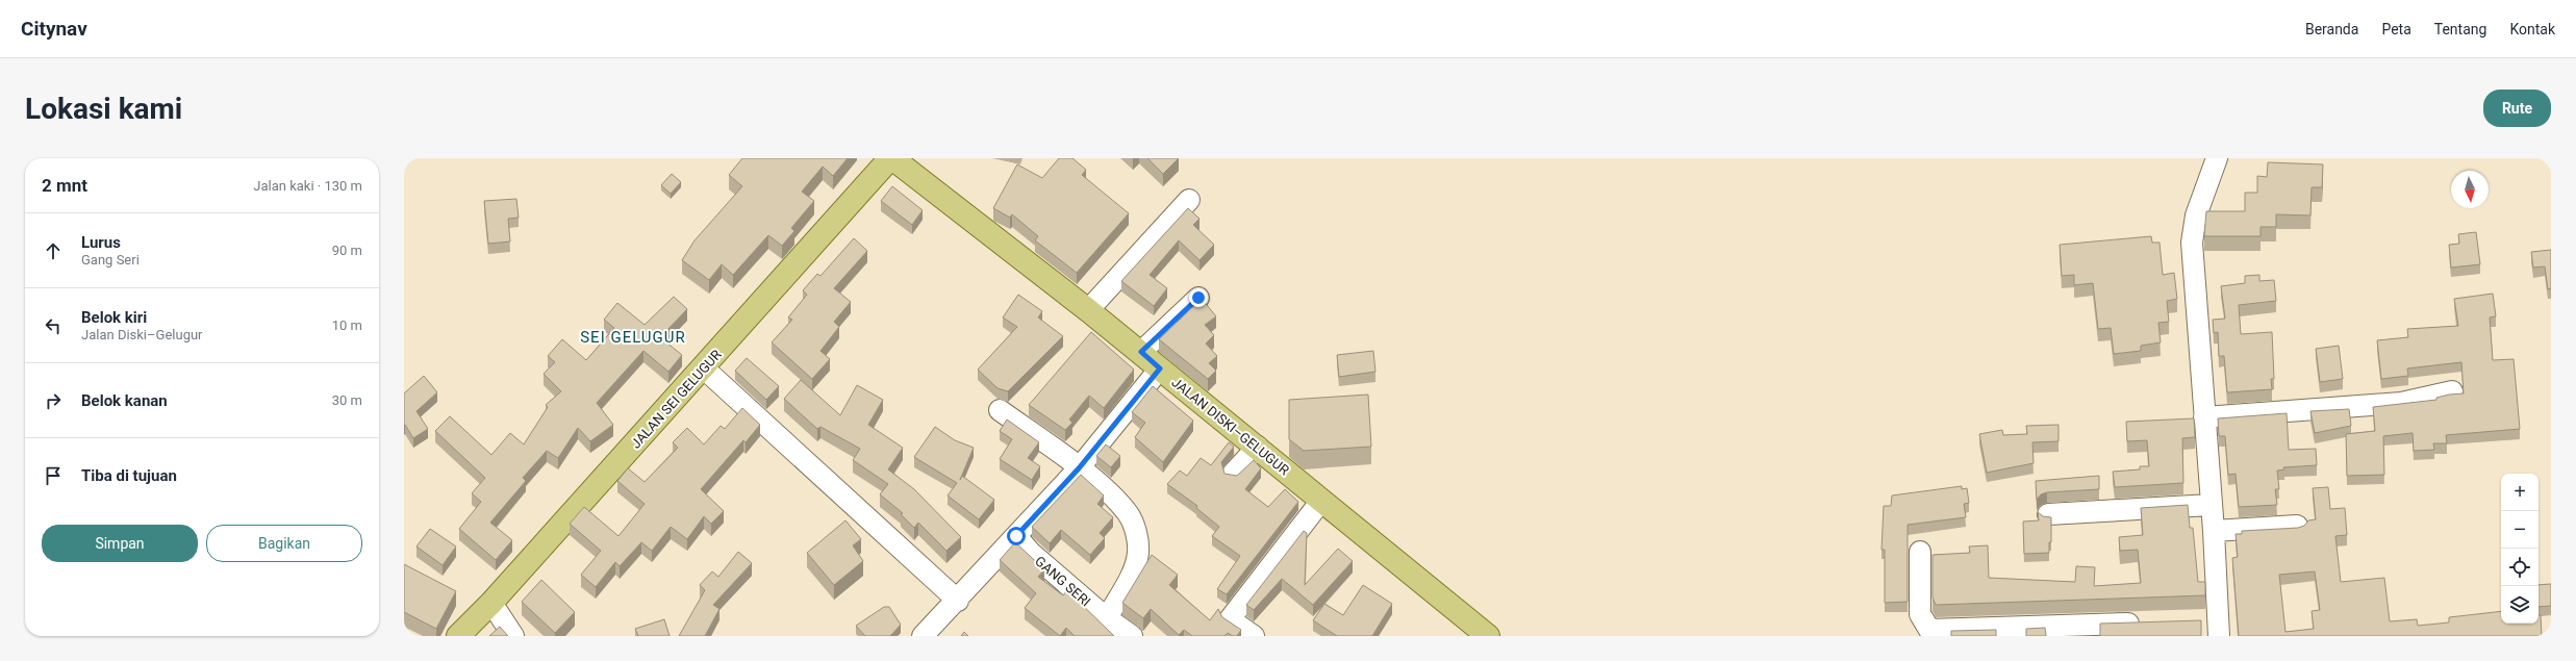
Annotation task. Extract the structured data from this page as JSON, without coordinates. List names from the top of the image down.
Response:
{
  "streets": {
    "main road": ["JALAN SEI GELUGUR", "JALAN DISKI–GELUGUR"],
    "street": ["GANG SERI"]
  },
  "crossings": [
    ["JALAN SEI GELUGUR", "JALAN DISKI–GELUGUR"]
  ],
  "districts": ["SEI GELUGUR"],
  "north": "bottom",
  "page": {
    "header": "Citynav",
    "nav": [
      "Beranda",
      "Peta",
      "Tentang",
      "Kontak"
    ],
    "buttons": [
      "Rute",
      ["Simpan", "Bagikan"]
    ],
    "title": "Lokasi kami",
    "heading": ["2 mnt", "Jalan kaki · 130 m"],
    "list": [
      ["Lurus", "Gang Seri", "90 m"],
      ["Belok kiri", "Jalan Diski–Gelugur", "10 m"],
      ["Belok kanan", "30 m"],
      "Tiba di tujuan"
    ],
    "map_buttons": ["+", "−"]
  }
}
